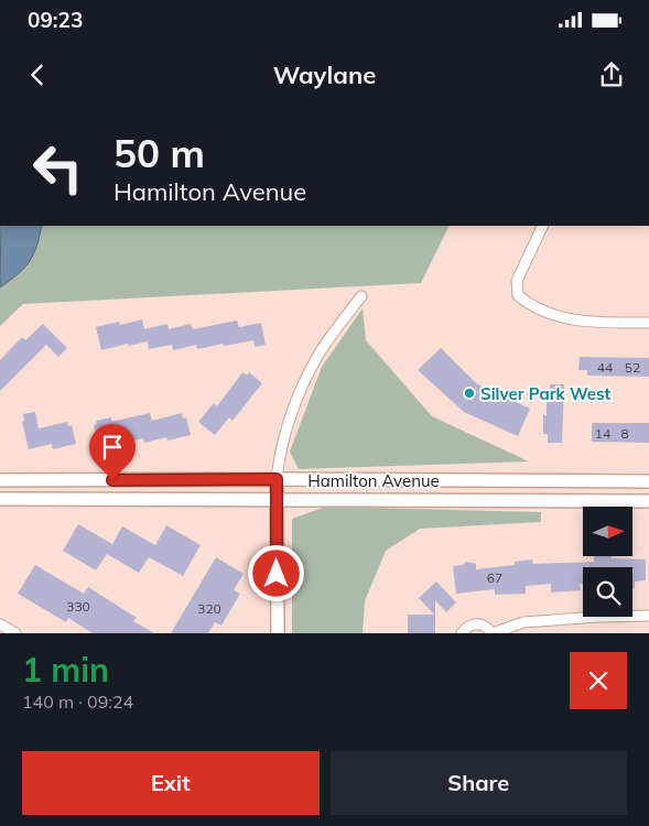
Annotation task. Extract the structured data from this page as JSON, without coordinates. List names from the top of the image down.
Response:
{
  "streets": {
    "street": ["Hamilton Avenue"]
  },
  "places": ["Silver Park West"],
  "house_numbers": [
    "44",
    "52",
    "14",
    "8",
    "67",
    "330",
    "320"
  ],
  "north": "right",
  "page": {
    "status": "09:23",
    "header": "Waylane",
    "turn": ["50 m", "Hamilton Avenue"],
    "heading": ["1 min", "140 m · 09:24"],
    "buttons": ["Exit", "Share"]
  }
}
